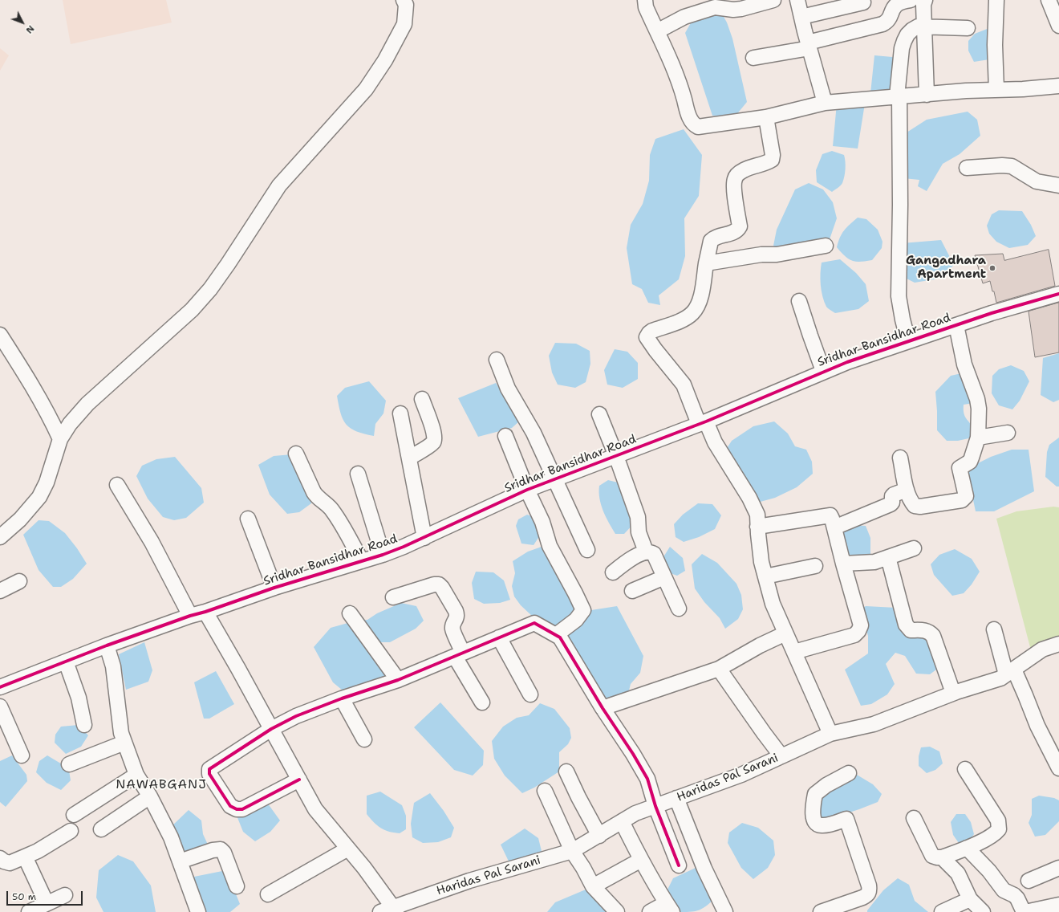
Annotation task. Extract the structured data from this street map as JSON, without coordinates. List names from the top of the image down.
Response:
{
  "streets": {
    "street": ["Sridhar Bansidhar Road", "Haridas Pal Sarani"]
  },
  "districts": ["NAWABGANJ"],
  "places": ["Gangadhara Apartment"],
  "scale_bar": "50 m",
  "north": "bottom right"
}
